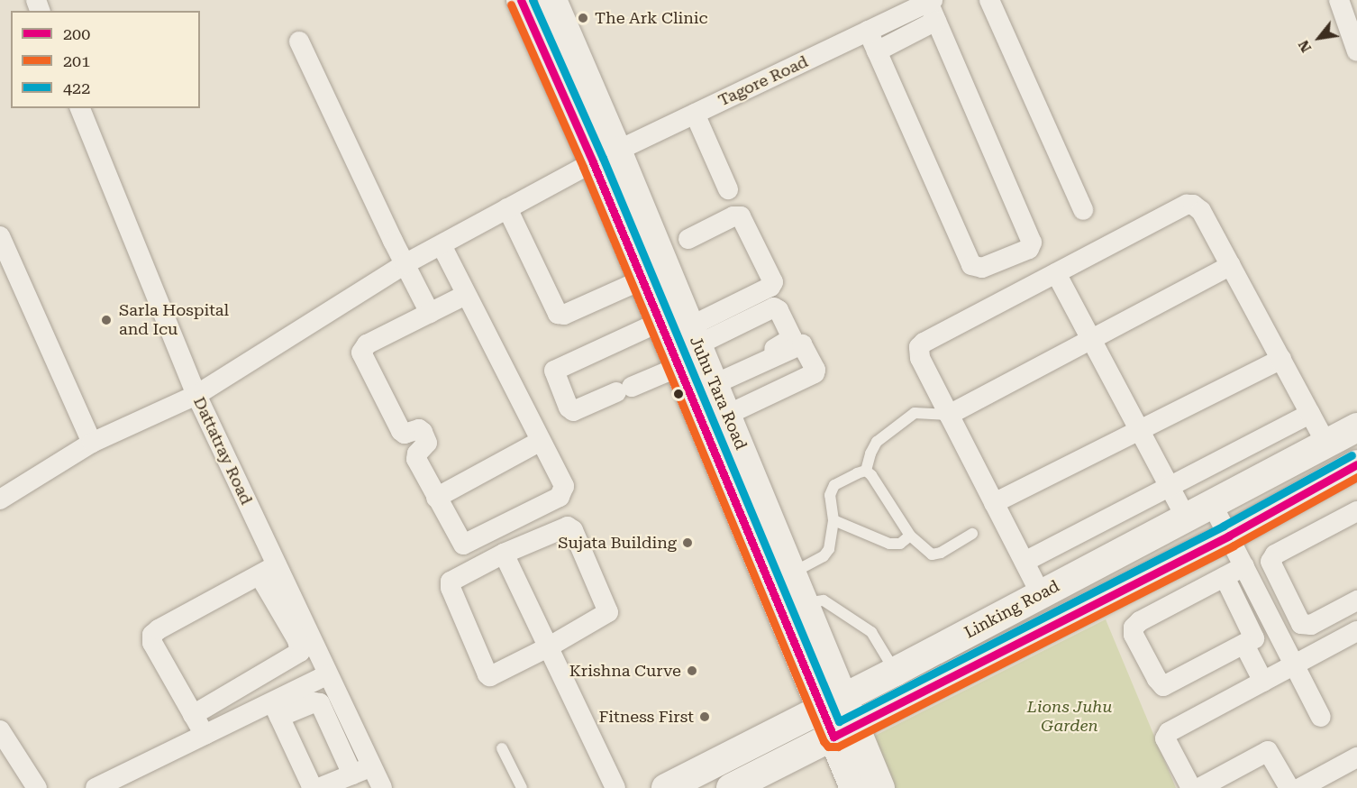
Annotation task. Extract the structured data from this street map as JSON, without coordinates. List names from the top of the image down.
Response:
{
  "streets": {
    "main road": ["Juhu Tara Road", "Linking Road"],
    "street": ["Tagore Road", "Dattatray Road"]
  },
  "crossings": [
    ["Tagore Road", "Juhu Tara Road"],
    ["Tagore Road", "Dattatray Road"],
    ["Juhu Tara Road", "Linking Road"]
  ],
  "parks": ["Lions Juhu Garden"],
  "places": [
    "The Ark Clinic",
    "Sarla Hospital and Icu",
    "Sujata Building",
    "Krishna Curve",
    "Fitness First"
  ],
  "lines": ["transit line 200", "transit line 422", "transit line 201"],
  "legend": ["200", "201", "422"],
  "north": "bottom left"
}
